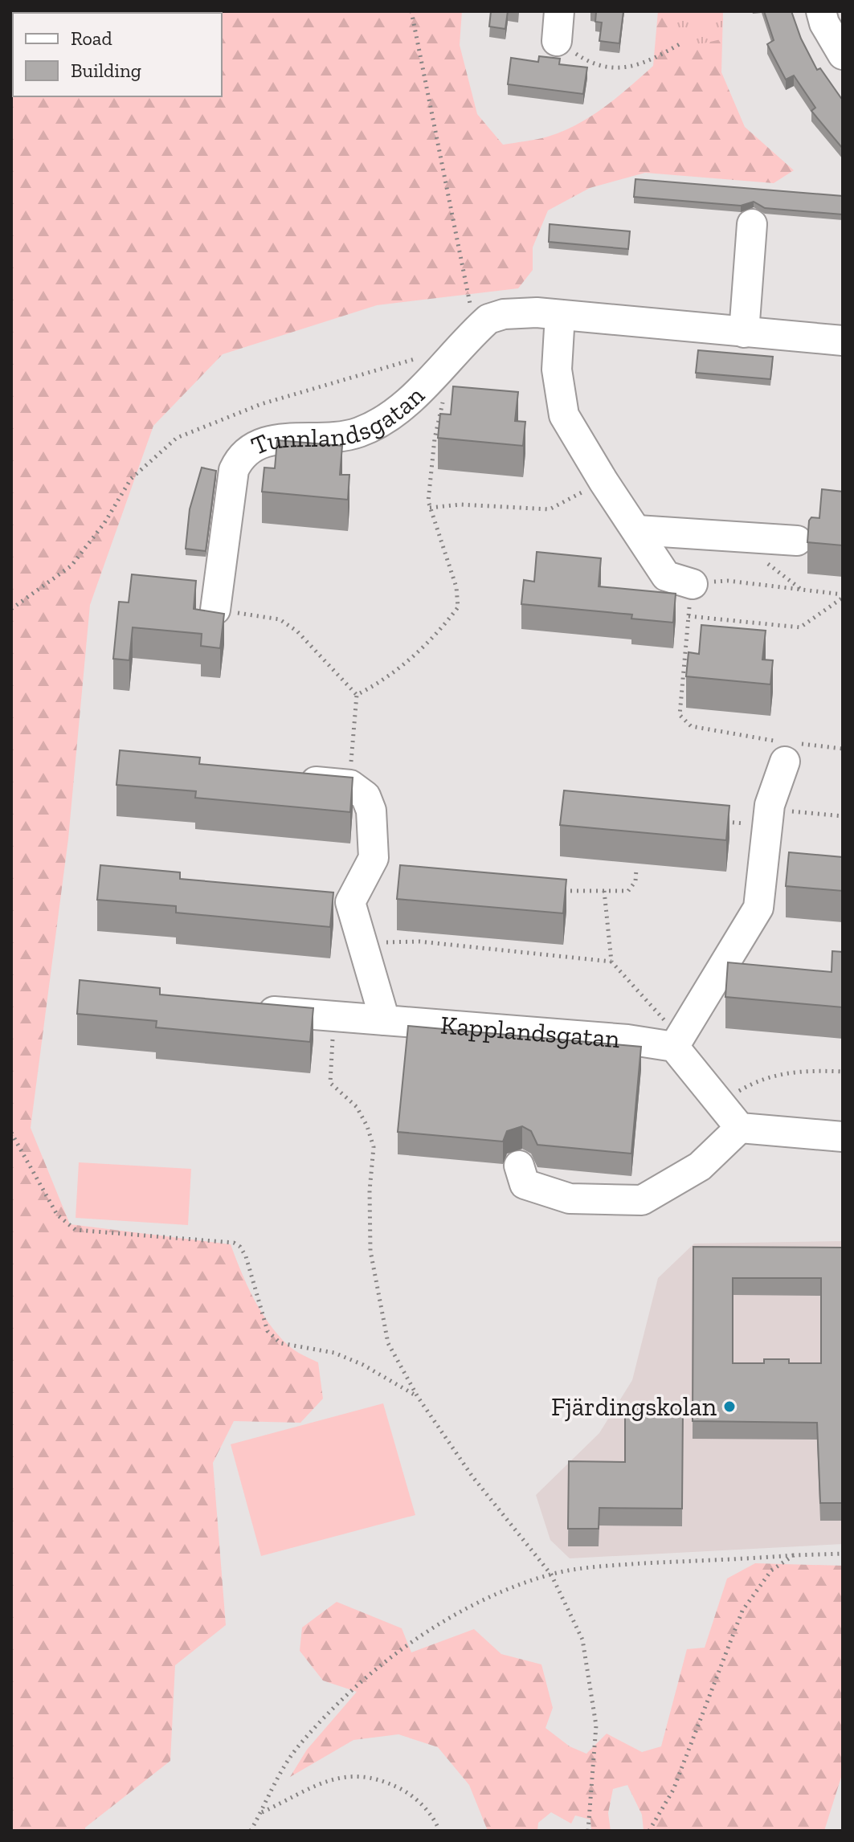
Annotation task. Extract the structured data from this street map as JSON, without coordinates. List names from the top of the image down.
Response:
{
  "streets": {
    "street": ["Tunnlandsgatan", "Kapplandsgatan"]
  },
  "places": ["Fjärdingskolan"],
  "legend": ["Road", "Building"]
}
